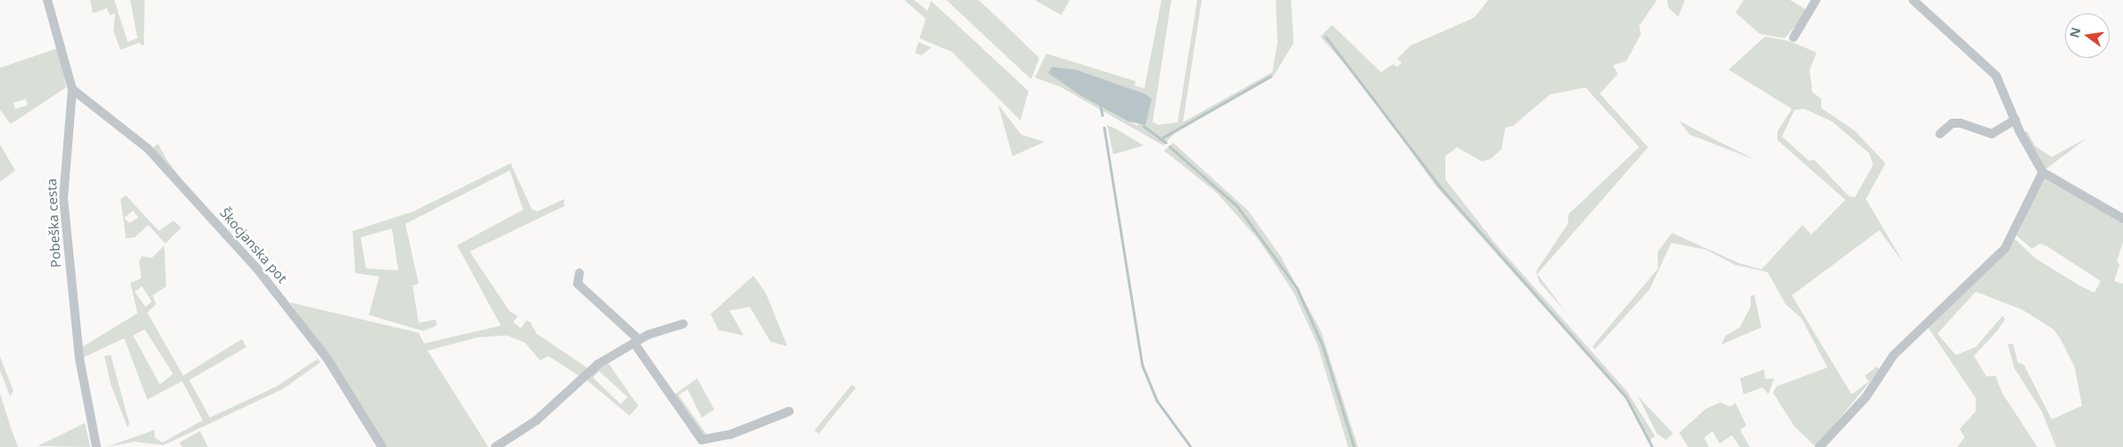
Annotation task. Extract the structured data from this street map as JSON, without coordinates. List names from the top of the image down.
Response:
{
  "streets": {
    "street": ["Pobeška cesta", "Škocjanska pot"]
  },
  "crossings": [
    ["Pobeška cesta", "Škocjanska pot"]
  ],
  "north": "left"
}
